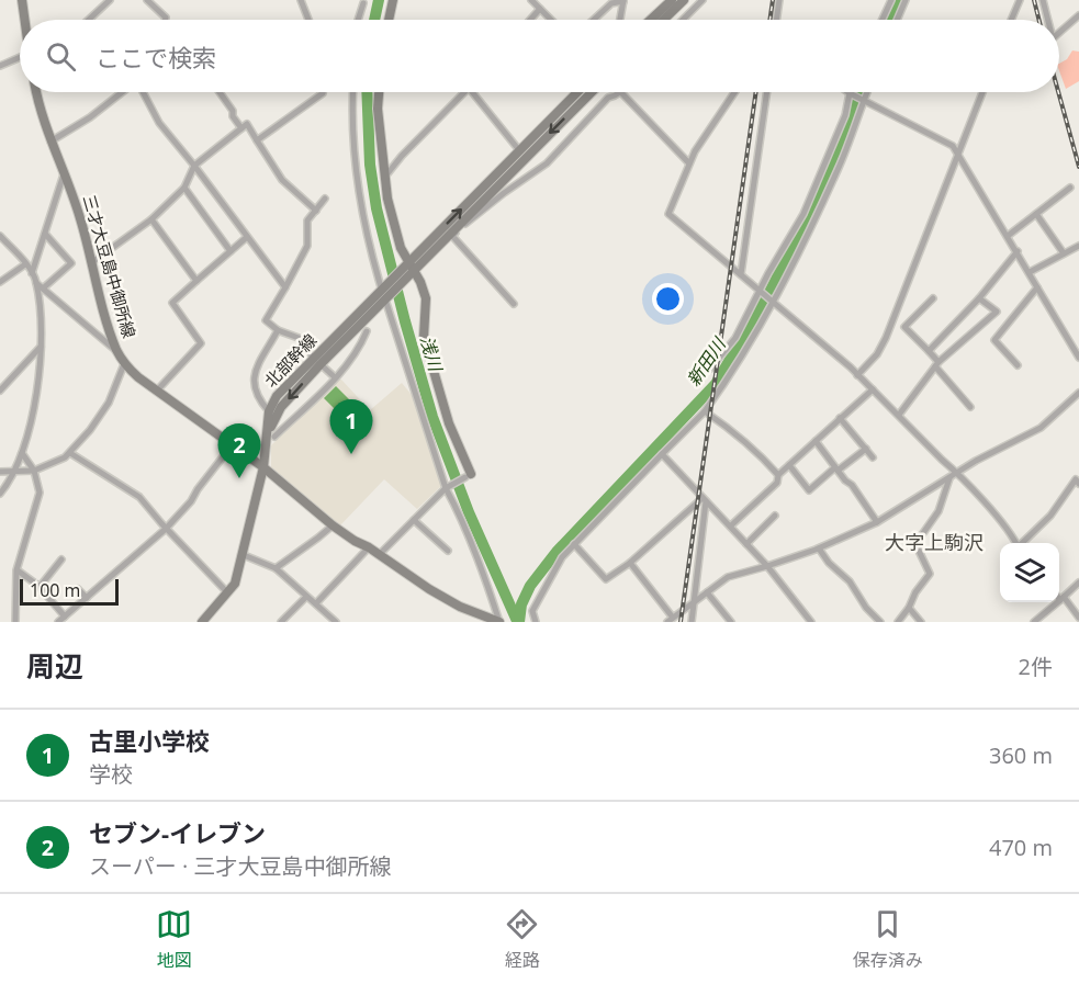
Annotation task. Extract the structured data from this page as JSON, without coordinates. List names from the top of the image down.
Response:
{
  "streets": {
    "street": ["三才大豆島中御所線", "北部幹線"]
  },
  "districts": ["大字上駒沢"],
  "water": ["浅川", "新田川"],
  "scale_bar": "100 m",
  "page": {
    "search": "ここで検索",
    "pins": ["1", "2"],
    "scale": "100 m",
    "heading": ["周辺", "2件"],
    "list": [
      {
        "mark": "1",
        "name": "古里小学校",
        "note": "学校",
        "value": "360 m"
      },
      {
        "mark": "2",
        "name": "セブン-イレブン",
        "note": "スーパー · 三才大豆島中御所線",
        "value": "470 m"
      }
    ],
    "nav": ["地図", "経路", "保存済み"]
  }
}
